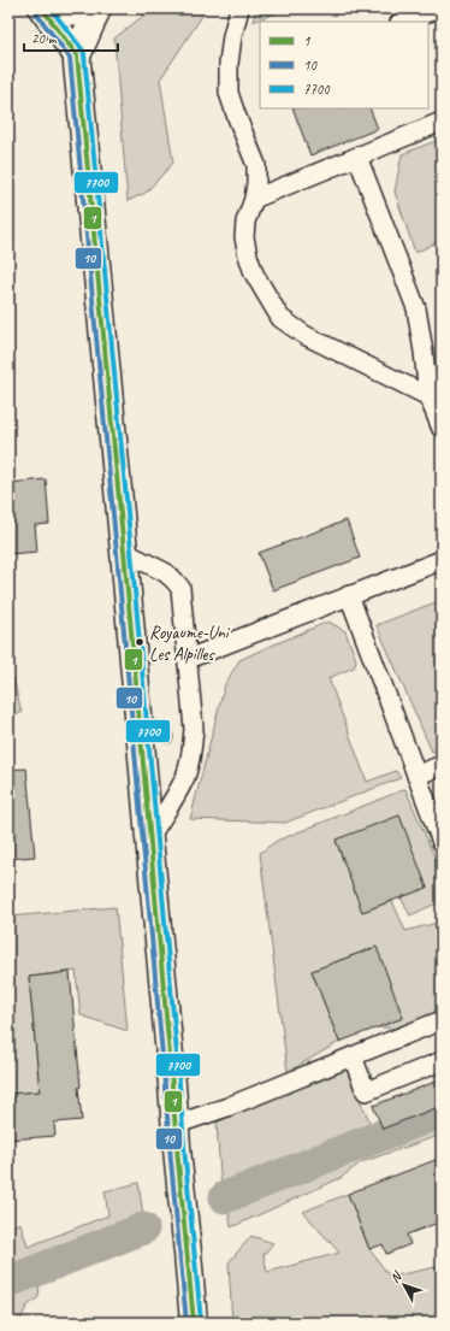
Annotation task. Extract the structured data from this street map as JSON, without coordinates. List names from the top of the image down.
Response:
{
  "places": ["Royaume-Uni Les Alpilles"],
  "lines": ["transit line 1", "transit line 7700", "transit line 10"],
  "legend": ["1", "10", "7700"],
  "scale_bar": "20 m",
  "north": "top left"
}
